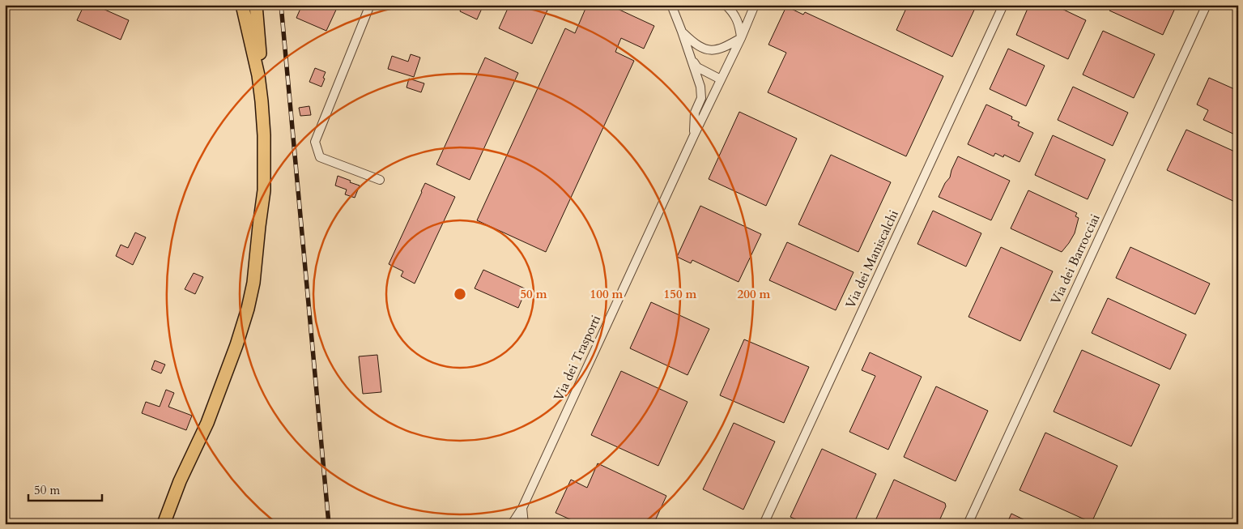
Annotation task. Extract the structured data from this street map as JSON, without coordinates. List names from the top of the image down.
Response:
{
  "streets": {
    "street": ["Via dei Maniscalchi", "Via dei Barrocciai", "Via dei Trasporti"]
  },
  "scale_bar": "50 m",
  "rings": [
    "50 m",
    "100 m",
    "150 m",
    "200 m"
  ]
}
